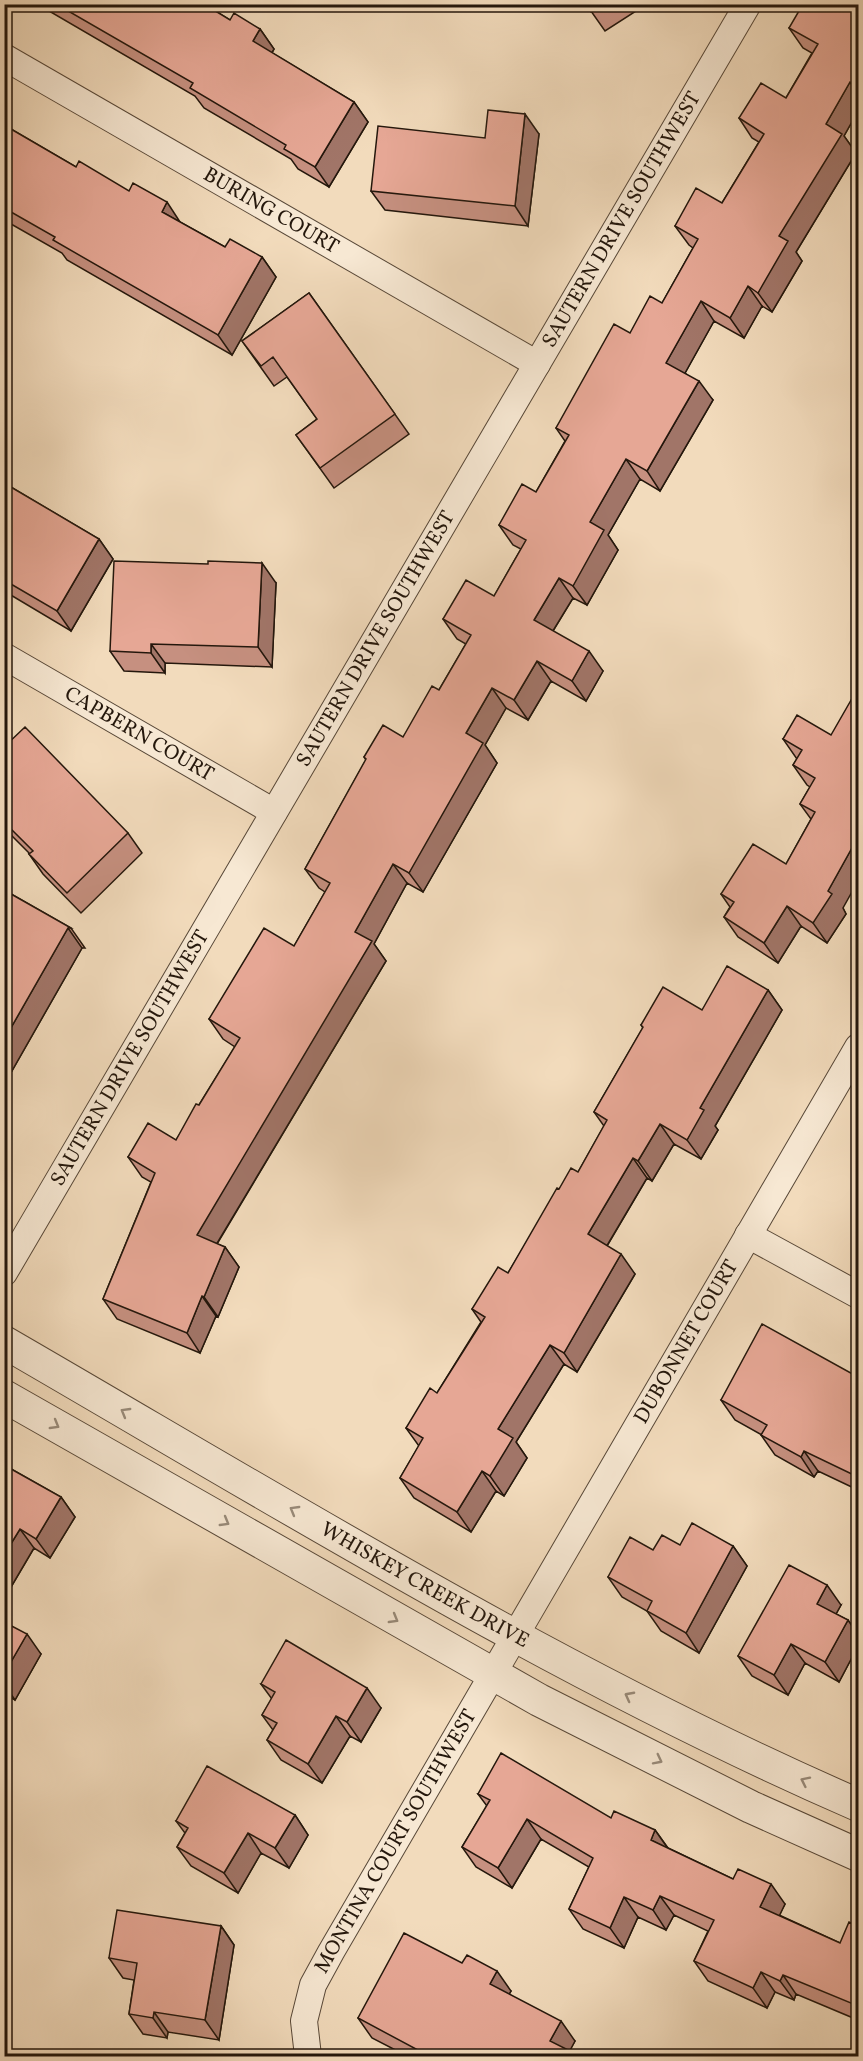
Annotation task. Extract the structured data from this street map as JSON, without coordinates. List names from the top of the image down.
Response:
{
  "streets": {
    "street": [
      "BURING COURT",
      "SAUTERN DRIVE SOUTHWEST",
      "CAPBERN COURT",
      "DUBONNET COURT",
      "WHISKEY CREEK DRIVE",
      "MONTINA COURT SOUTHWEST"
    ]
  },
  "crossings": [
    ["BURING COURT", "SAUTERN DRIVE SOUTHWEST"],
    ["SAUTERN DRIVE SOUTHWEST", "CAPBERN COURT"],
    ["DUBONNET COURT", "WHISKEY CREEK DRIVE"],
    ["DUBONNET COURT", "MONTINA COURT SOUTHWEST"],
    ["WHISKEY CREEK DRIVE", "MONTINA COURT SOUTHWEST"]
  ]
}
